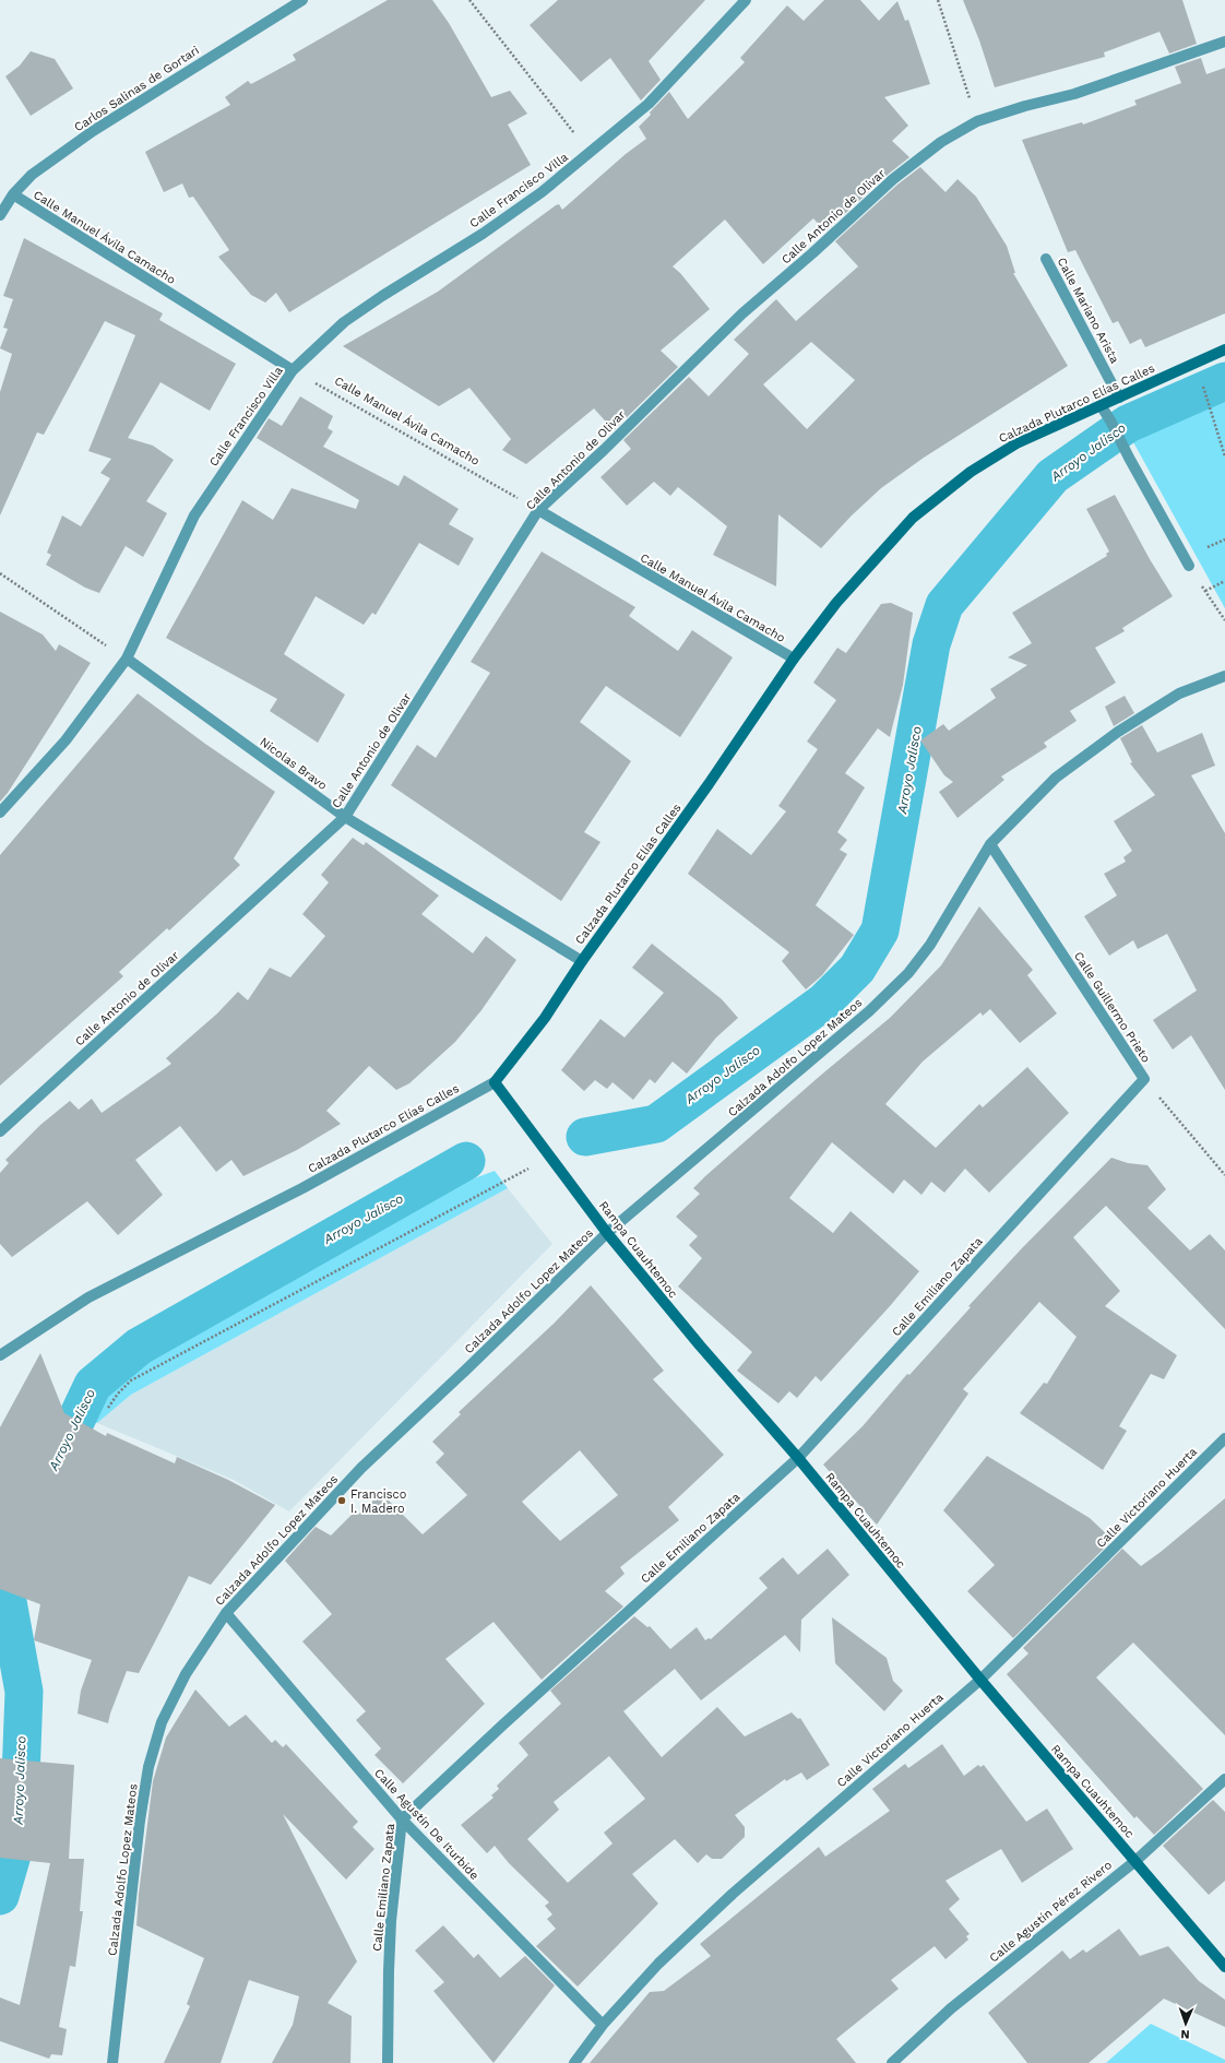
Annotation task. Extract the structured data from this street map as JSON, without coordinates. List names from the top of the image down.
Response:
{
  "streets": {
    "main road": ["Calzada Plutarco Elías Calles", "Rampa Cuauhtemoc"],
    "street": [
      "Carlos Salinas de Gortari",
      "Calle Francisco Villa",
      "Calle Antonio de Olivar",
      "Calle Manuel Ávila Camacho",
      "Calle Mariano Arista",
      "Nicolas Bravo",
      "Calle Guillermo Prieto",
      "Calzada Adolfo Lopez Mateos",
      "Calle Emiliano Zapata",
      "Calle Victoriano Huerta",
      "Calle Agustín De Iturbide",
      "Calle Agustín Pérez Rivero"
    ]
  },
  "crossings": [
    ["Carlos Salinas de Gortari", "Calle Manuel Ávila Camacho"],
    ["Calle Francisco Villa", "Calle Manuel Ávila Camacho"],
    ["Calle Francisco Villa", "Nicolas Bravo"],
    ["Calle Antonio de Olivar", "Calle Manuel Ávila Camacho"],
    ["Calle Antonio de Olivar", "Nicolas Bravo"],
    ["Calle Manuel Ávila Camacho", "Calzada Plutarco Elías Calles"],
    ["Calle Mariano Arista", "Calzada Plutarco Elías Calles"],
    ["Calzada Plutarco Elías Calles", "Nicolas Bravo"],
    ["Calzada Plutarco Elías Calles", "Rampa Cuauhtemoc"],
    ["Calle Guillermo Prieto", "Calzada Adolfo Lopez Mateos"],
    ["Calle Guillermo Prieto", "Calle Emiliano Zapata"],
    ["Calzada Adolfo Lopez Mateos", "Rampa Cuauhtemoc"],
    ["Calzada Adolfo Lopez Mateos", "Calle Agustín De Iturbide"],
    ["Rampa Cuauhtemoc", "Calle Emiliano Zapata"],
    ["Rampa Cuauhtemoc", "Calle Victoriano Huerta"],
    ["Rampa Cuauhtemoc", "Calle Agustín Pérez Rivero"],
    ["Calle Emiliano Zapata", "Calle Agustín De Iturbide"],
    ["Calle Victoriano Huerta", "Calle Agustín De Iturbide"]
  ],
  "water": ["Arroyo Jalisco"],
  "places": ["Francisco I. Madero"],
  "north": "bottom"
}
